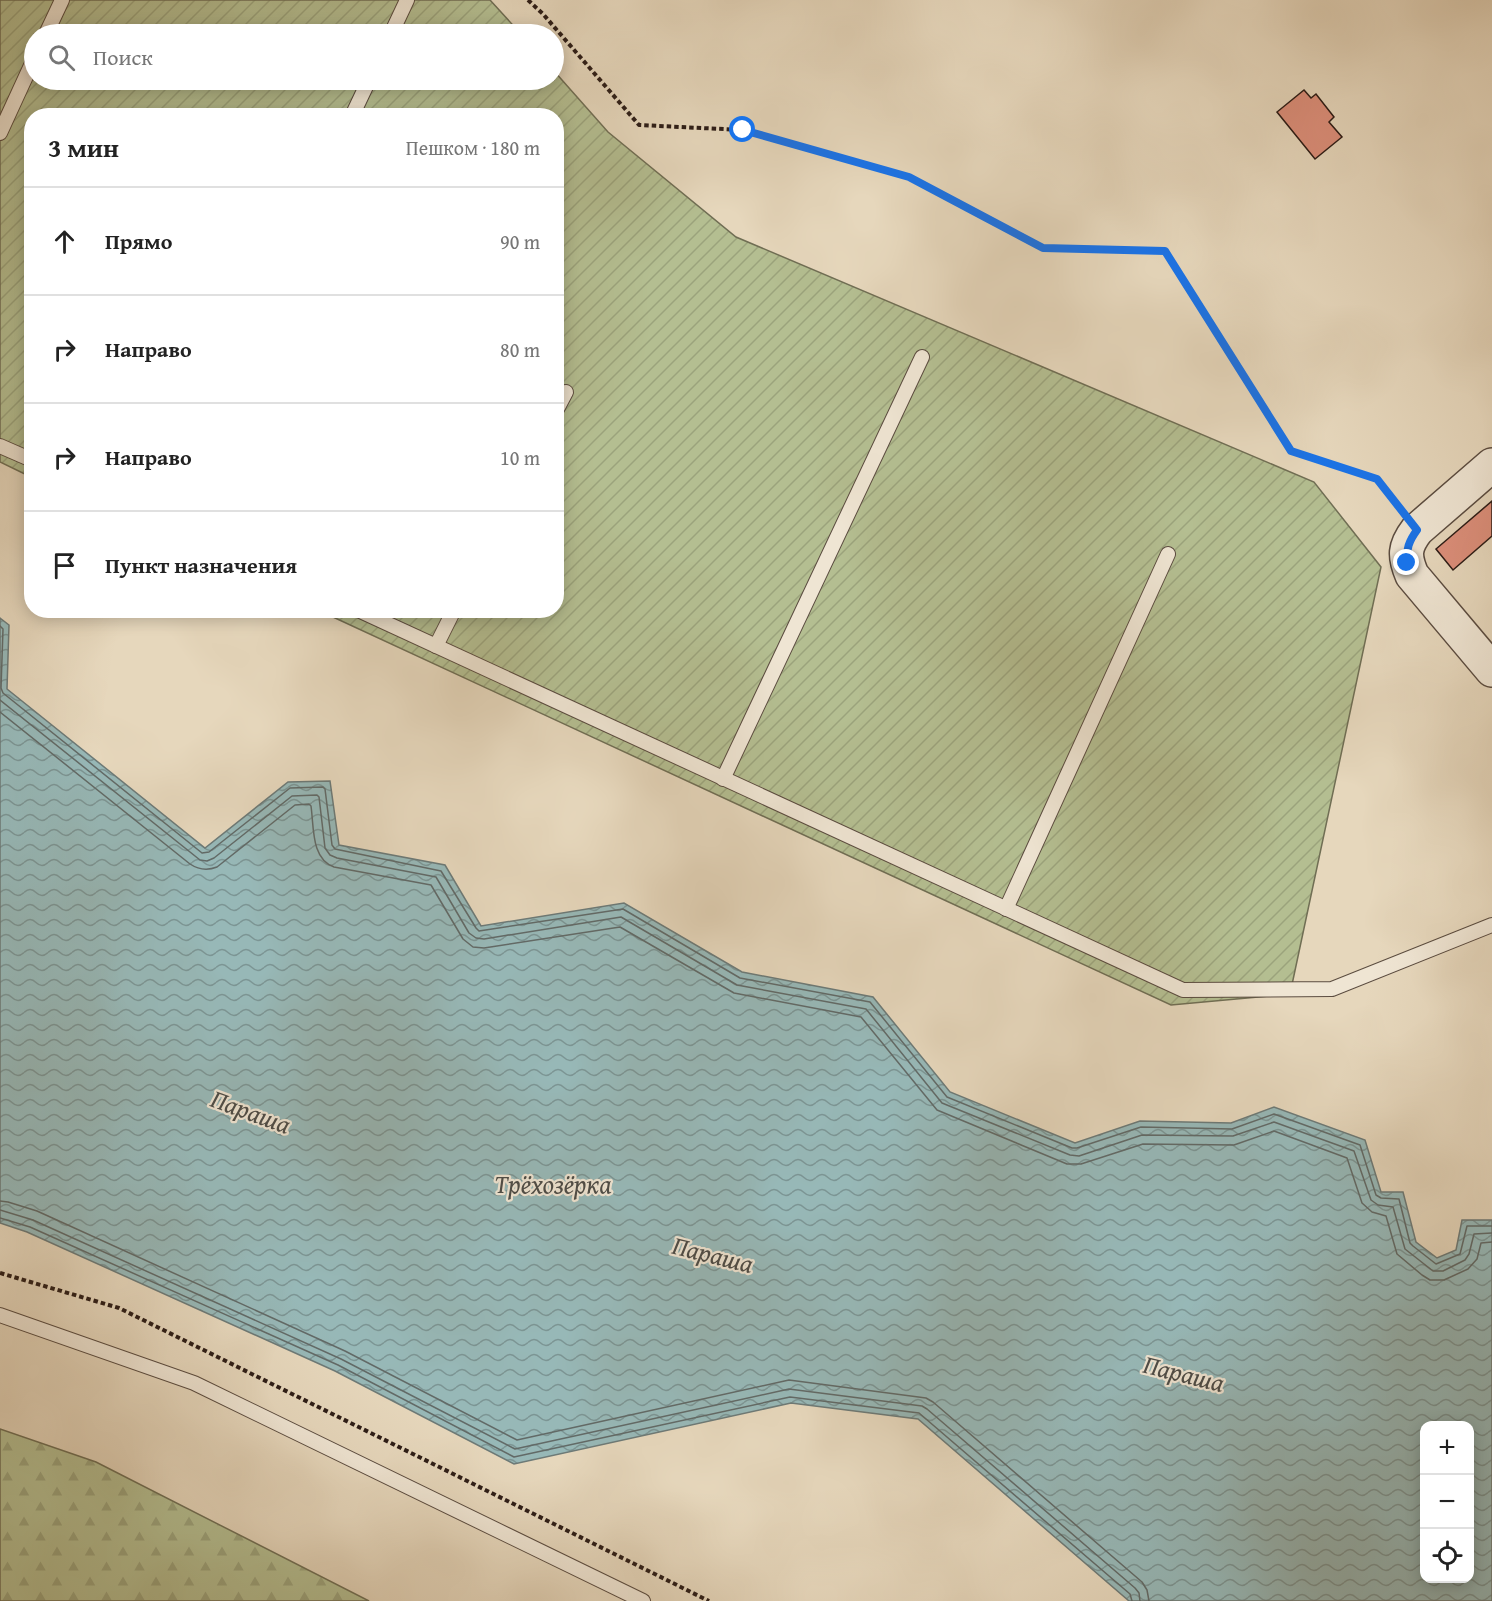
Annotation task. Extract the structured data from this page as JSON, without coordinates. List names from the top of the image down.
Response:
{
  "water": ["Параша", "Трёхозёрка"],
  "page": {
    "search": "Поиск",
    "heading": ["3 мин", "Пешком · 180 m"],
    "list": [
      ["Прямо", "90 m"],
      ["Направо", "80 m"],
      ["Направо", "10 m"],
      "Пункт назначения"
    ],
    "map_buttons": ["+", "−"]
  }
}
